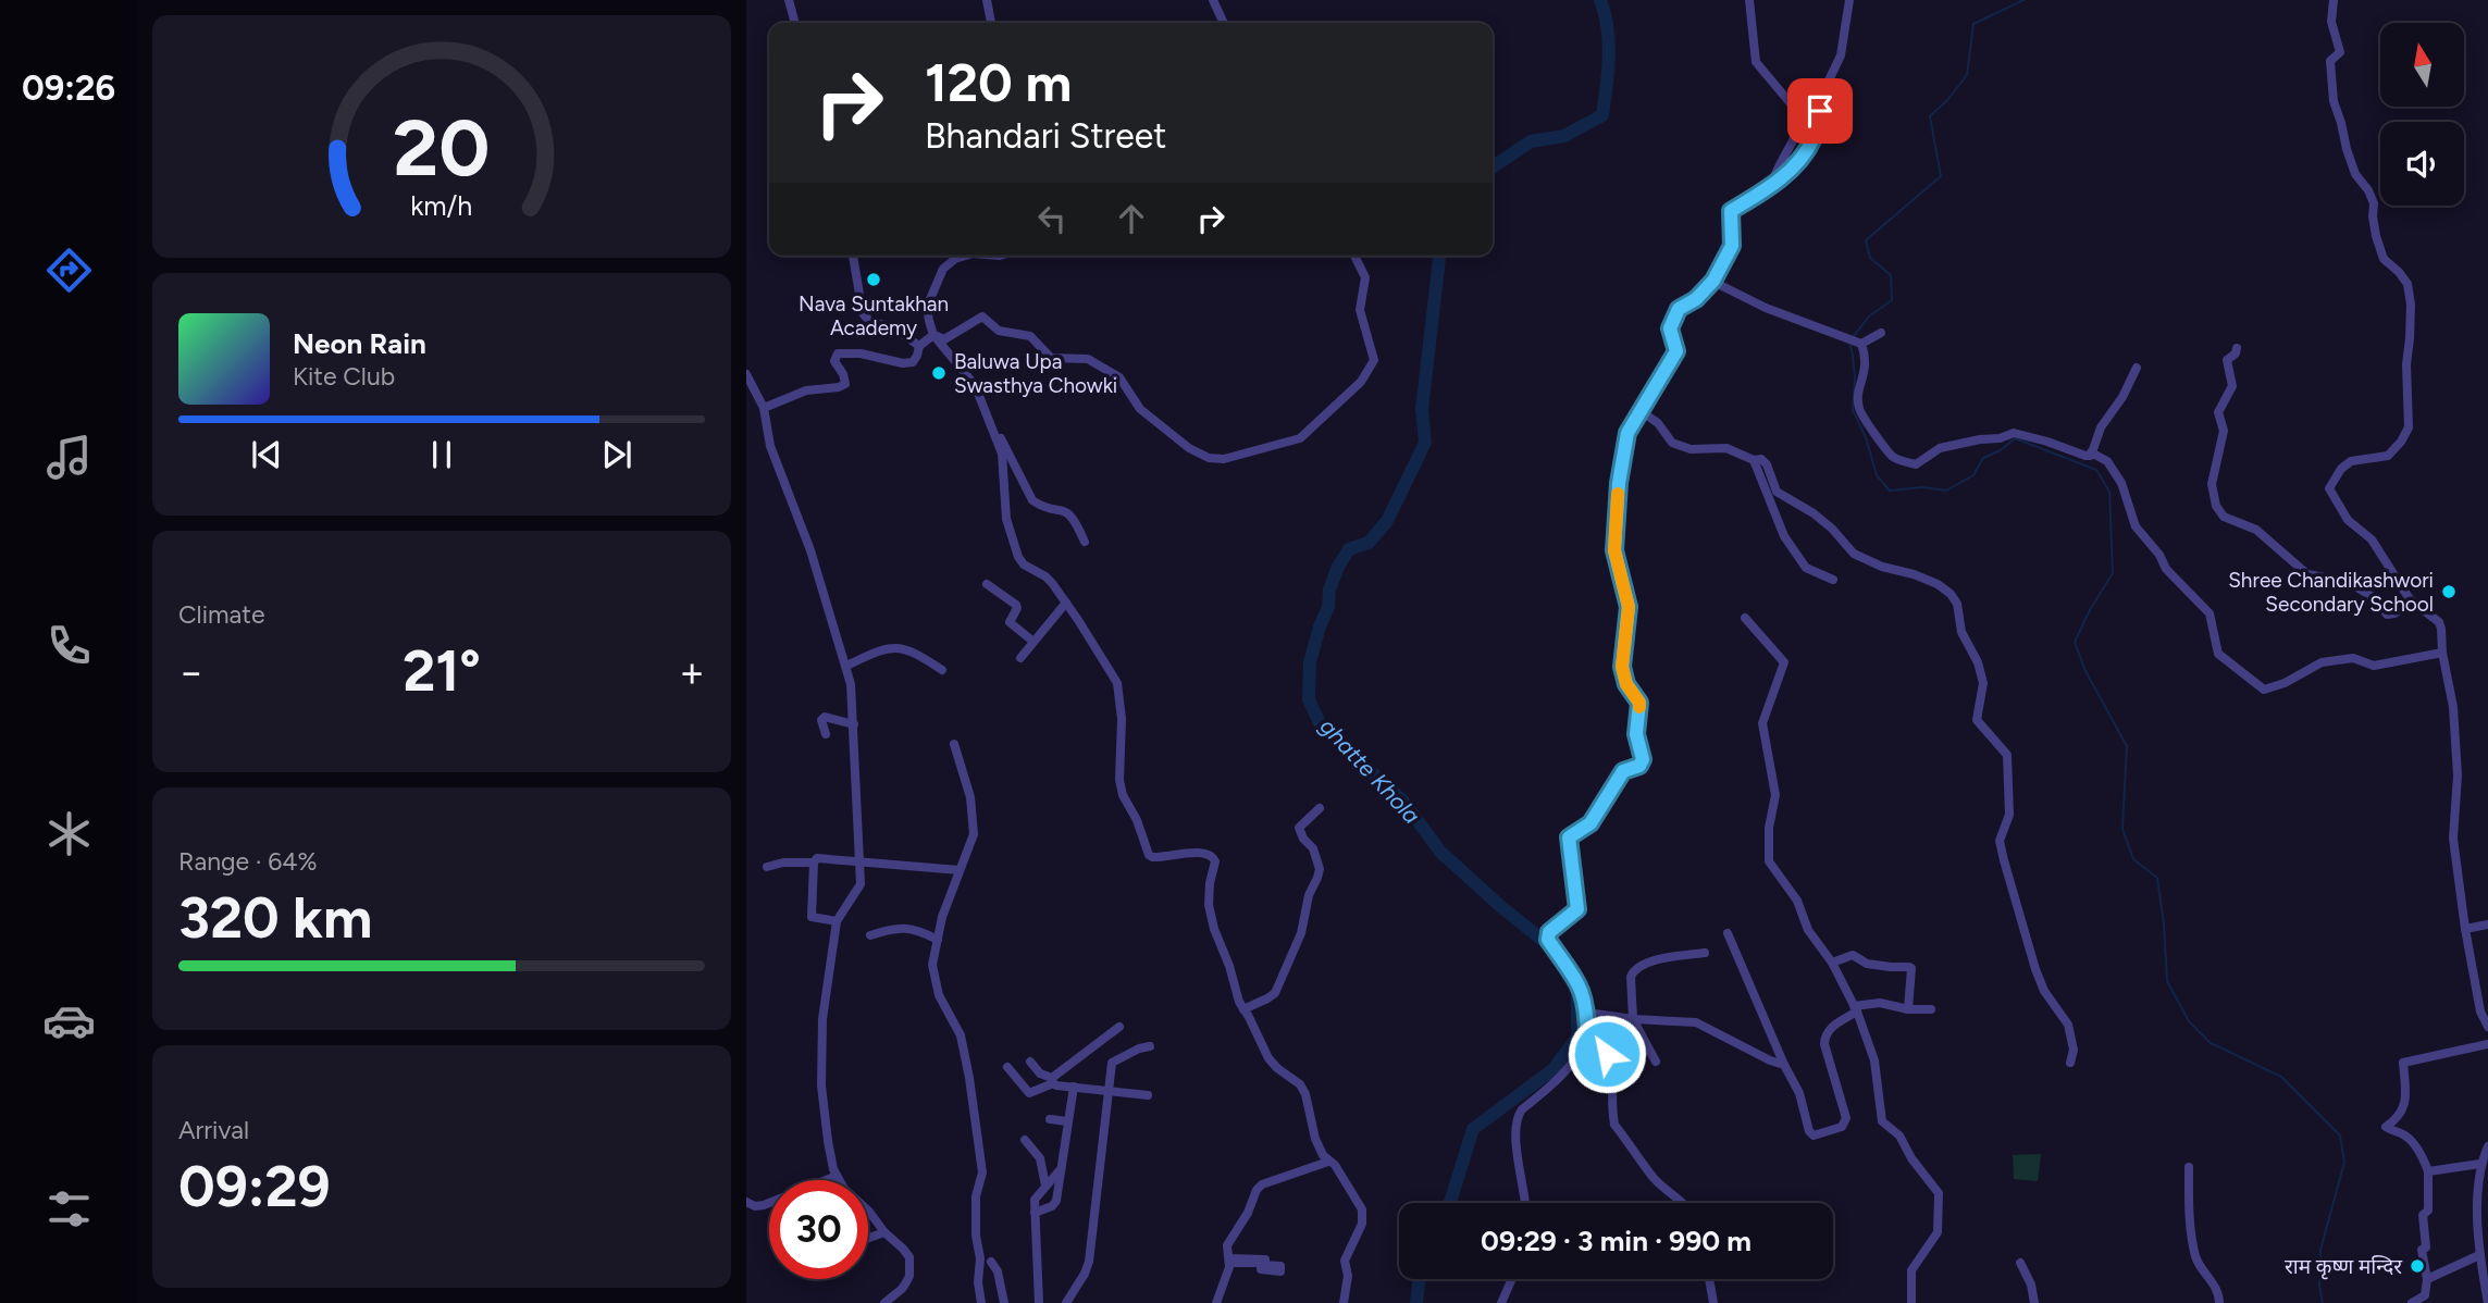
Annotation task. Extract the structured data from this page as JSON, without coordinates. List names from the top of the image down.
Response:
{
  "water": ["ghatte Khola"],
  "places": [
    "Nava Suntakhan Academy",
    "Baluwa Upa Swasthya Chowki",
    "Shree Chandikashwori Secondary School",
    "राम कृष्ण मन्दिर"
  ],
  "north": "top",
  "page": {
    "tabs": "09:26",
    "turn": ["120 m", "Bhandari Street"],
    "song": ["Neon Rain", "Kite Club"],
    "tile": [
      "Climate",
      ["Range · 64%", "320 km"],
      ["Arrival", "09:29"]
    ],
    "heat": ["−", "21°", "+"],
    "limit": "30",
    "trip": "09:29 · 3 min · 990 m",
    "gauge": ["20", "km/h"]
  }
}
